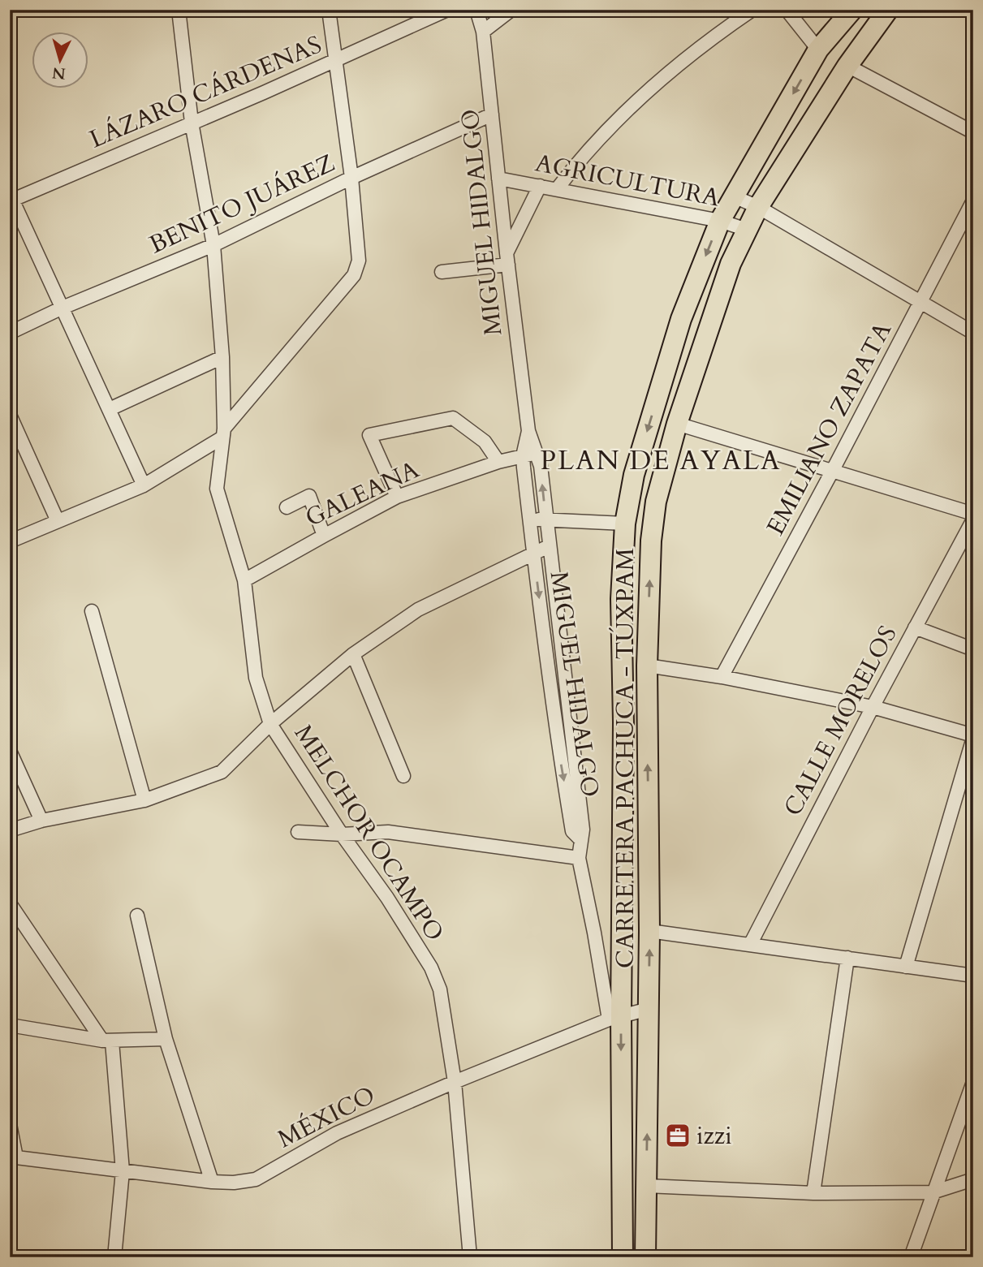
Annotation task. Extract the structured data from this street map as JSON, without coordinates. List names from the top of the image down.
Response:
{
  "streets": {
    "main road": ["CARRETERA PACHUCA - TÚXPAM"],
    "street": [
      "LÁZARO CÁRDENAS",
      "AGRICULTURA",
      "BENITO JUÁREZ",
      "MIGUEL HIDALGO",
      "EMILIANO ZAPATA",
      "GALEANA",
      "CALLE MORELOS",
      "MELCHOR OCAMPO",
      "MÉXICO"
    ]
  },
  "crossings": [
    ["LÁZARO CÁRDENAS", "MELCHOR OCAMPO"],
    ["AGRICULTURA", "MIGUEL HIDALGO"],
    ["AGRICULTURA", "CARRETERA PACHUCA - TÚXPAM"],
    ["BENITO JUÁREZ", "MIGUEL HIDALGO"],
    ["BENITO JUÁREZ", "MELCHOR OCAMPO"],
    ["MIGUEL HIDALGO", "GALEANA"],
    ["MIGUEL HIDALGO", "CARRETERA PACHUCA - TÚXPAM"],
    ["MIGUEL HIDALGO", "MÉXICO"],
    ["GALEANA", "MELCHOR OCAMPO"],
    ["CARRETERA PACHUCA - TÚXPAM", "MÉXICO"],
    ["MELCHOR OCAMPO", "MÉXICO"]
  ],
  "districts": ["PLAN DE AYALA"],
  "places": {
    "office": ["izzi"]
  },
  "north": "bottom"
}
